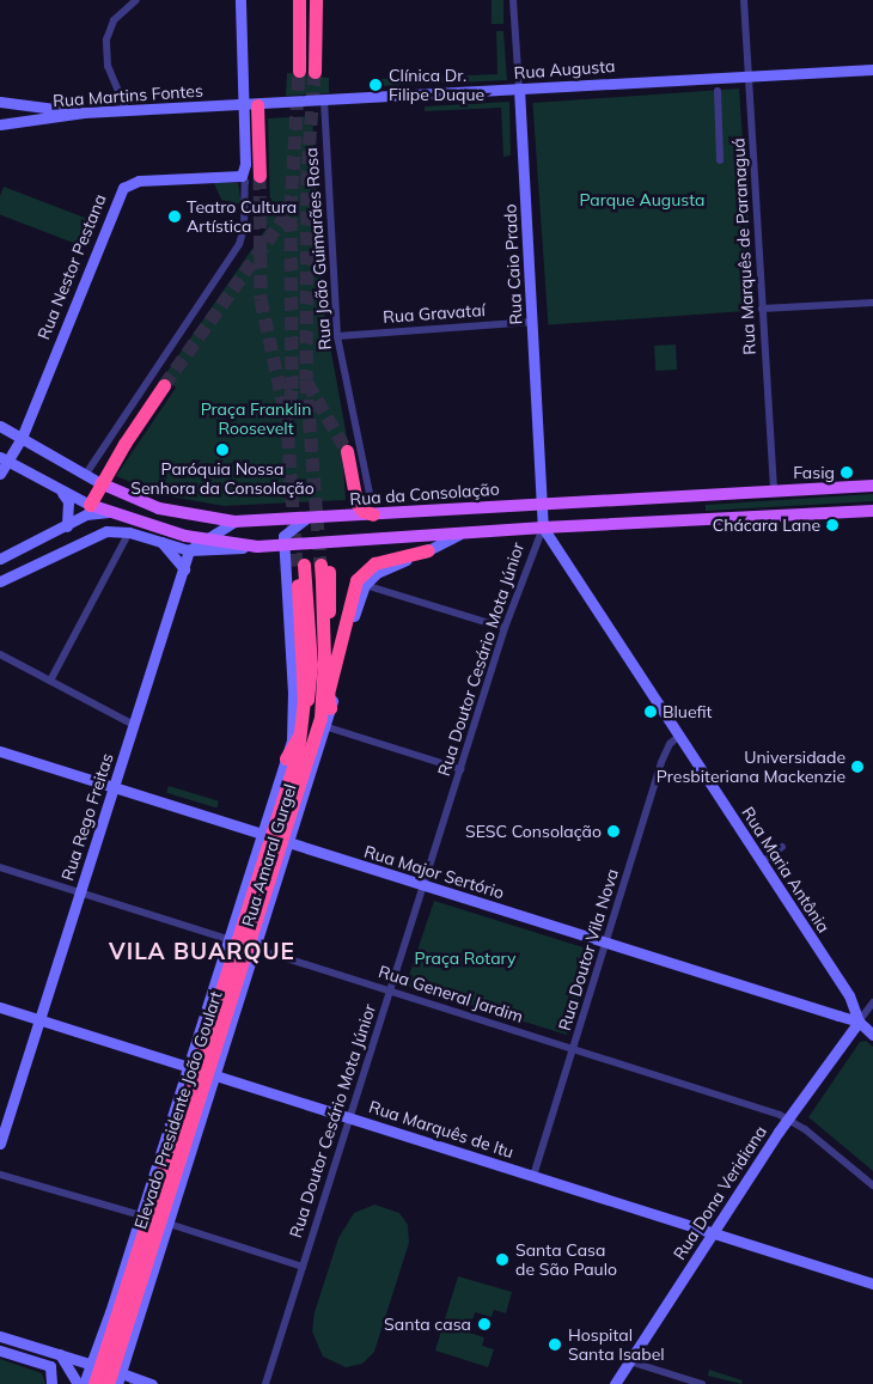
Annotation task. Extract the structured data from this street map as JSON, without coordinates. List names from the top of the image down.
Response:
{
  "streets": {
    "highway": ["Elevado Presidente João Goulart"],
    "main road": ["Rua da Consolação"],
    "street": [
      "Rua Augusta",
      "Rua Martins Fontes",
      "Rua Marquês de Paranaguá",
      "Rua João Guimarães Rosa",
      "Rua Caio Prado",
      "Rua Nestor Pestana",
      "Rua Gravataí",
      "Rua Doutor Cesário Mota Júnior",
      "Rua Rego Freitas",
      "Rua Amaral Gurgel",
      "Rua Maria Antônia",
      "Rua Major Sertório",
      "Rua Doutor Vila Nova",
      "Rua General Jardim",
      "Rua Marquês de Itu",
      "Rua Dona Veridiana"
    ]
  },
  "crossings": [
    ["Rua Augusta", "Rua Martins Fontes"],
    ["Rua Augusta", "Rua Marquês de Paranaguá"],
    ["Rua Augusta", "Rua João Guimarães Rosa"],
    ["Rua Augusta", "Rua Caio Prado"],
    ["Rua Marquês de Paranaguá", "Rua da Consolação"],
    ["Rua João Guimarães Rosa", "Rua Gravataí"],
    ["Rua Caio Prado", "Rua Gravataí"],
    ["Rua Caio Prado", "Rua da Consolação"],
    ["Rua Caio Prado", "Rua Doutor Cesário Mota Júnior"],
    ["Rua Caio Prado", "Rua Maria Antônia"],
    ["Rua Nestor Pestana", "Rua da Consolação"],
    ["Rua Doutor Cesário Mota Júnior", "Rua Maria Antônia"],
    ["Rua Doutor Cesário Mota Júnior", "Rua Major Sertório"],
    ["Rua Doutor Cesário Mota Júnior", "Rua General Jardim"],
    ["Rua Doutor Cesário Mota Júnior", "Rua Marquês de Itu"],
    ["Rua Rego Freitas", "Rua Major Sertório"],
    ["Rua Rego Freitas", "Rua General Jardim"],
    ["Rua Rego Freitas", "Rua Marquês de Itu"],
    ["Rua Amaral Gurgel", "Rua Major Sertório"],
    ["Rua Amaral Gurgel", "Rua General Jardim"],
    ["Rua Amaral Gurgel", "Elevado Presidente João Goulart"],
    ["Rua Amaral Gurgel", "Rua Marquês de Itu"],
    ["Rua Maria Antônia", "Rua Major Sertório"],
    ["Rua Maria Antônia", "Rua Doutor Vila Nova"],
    ["Rua Maria Antônia", "Rua Dona Veridiana"],
    ["Rua Major Sertório", "Rua Doutor Vila Nova"],
    ["Rua Major Sertório", "Rua Dona Veridiana"],
    ["Rua Doutor Vila Nova", "Rua General Jardim"],
    ["Rua Doutor Vila Nova", "Rua Marquês de Itu"],
    ["Rua General Jardim", "Rua Dona Veridiana"],
    ["Rua Marquês de Itu", "Rua Dona Veridiana"]
  ],
  "districts": ["VILA BUARQUE"],
  "parks": ["Parque Augusta", "Praça Franklin Roosevelt", "Praça Rotary"],
  "places": [
    "Clínica Dr. Filipe Duque",
    "Teatro Cultura Artística",
    "Paróquia Nossa Senhora da Consolação",
    "Fasig",
    "Chácara Lane",
    "Bluefit",
    "Universidade Presbiteriana Mackenzie",
    "SESC Consolação",
    "Santa Casa de São Paulo",
    "Santa casa",
    "Hospital Santa Isabel"
  ]
}
